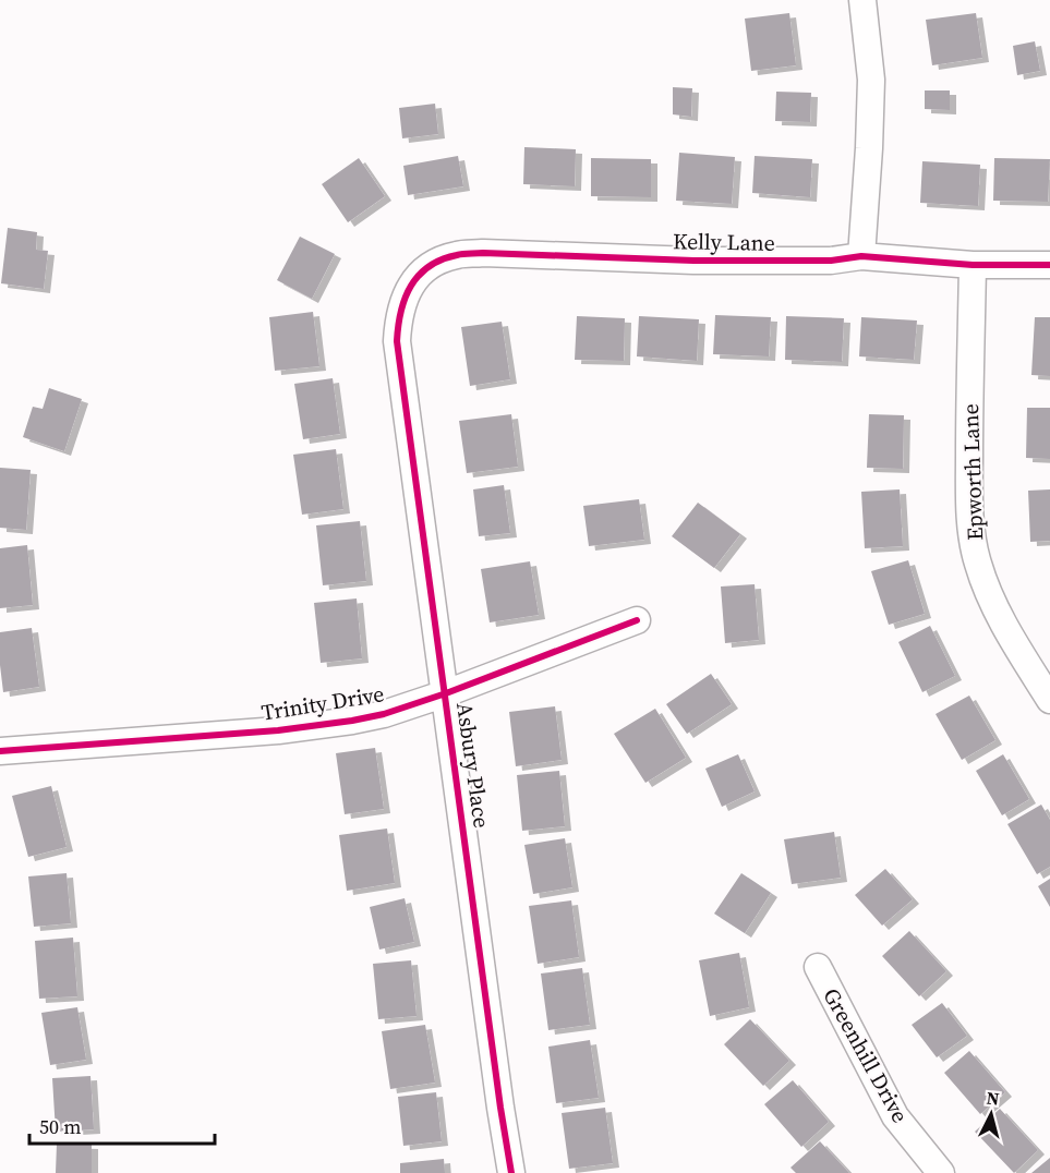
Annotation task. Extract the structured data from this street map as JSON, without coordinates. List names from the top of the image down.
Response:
{
  "streets": {
    "street": [
      "Kelly Lane",
      "Epworth Lane",
      "Trinity Drive",
      "Asbury Place",
      "Greenhill Drive"
    ]
  },
  "crossings": [
    ["Kelly Lane", "Epworth Lane"],
    ["Kelly Lane", "Asbury Place"],
    ["Trinity Drive", "Asbury Place"]
  ],
  "scale_bar": "50 m",
  "north": "top"
}
